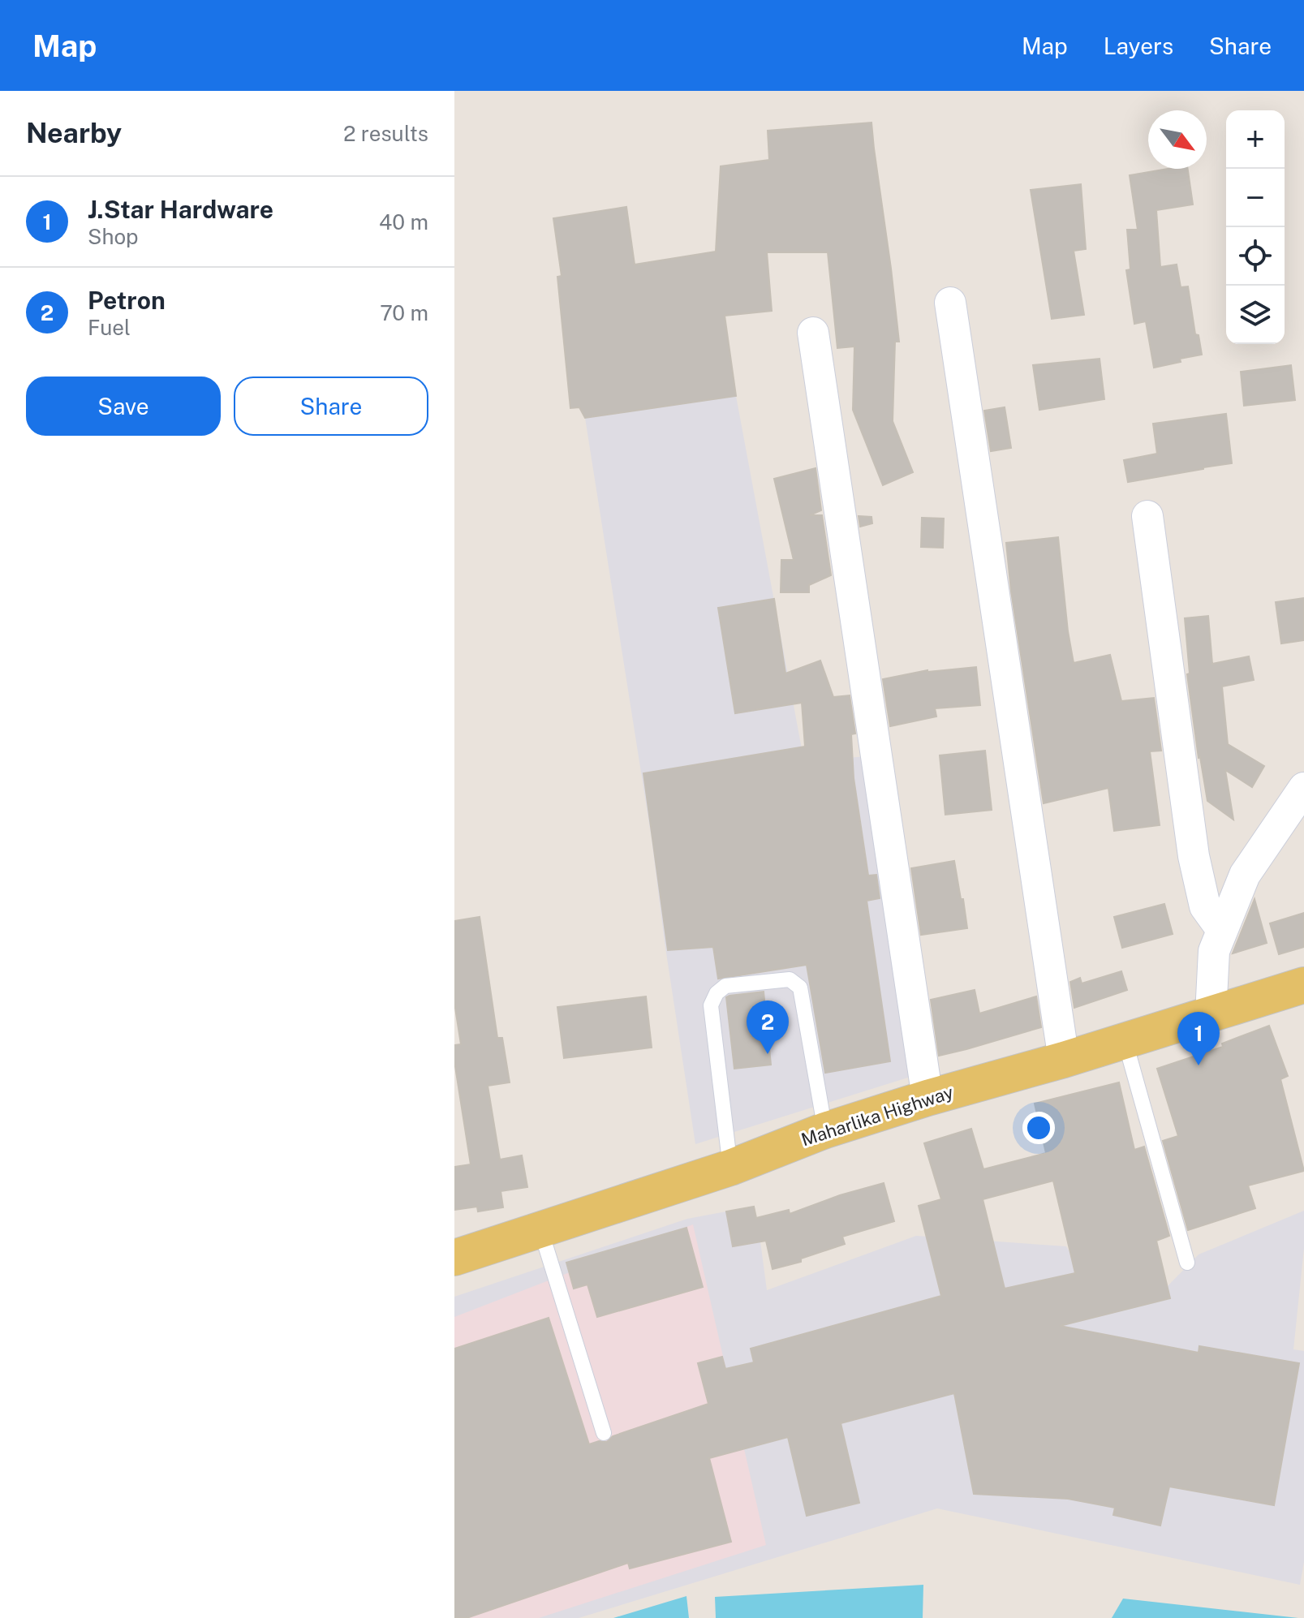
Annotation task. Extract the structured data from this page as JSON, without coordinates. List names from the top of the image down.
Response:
{
  "streets": {
    "main road": ["Maharlika Highway"]
  },
  "north": "bottom right",
  "page": {
    "header": "Map",
    "nav": ["Map", "Layers", "Share"],
    "heading": ["Nearby", "2 results"],
    "map_buttons": ["+", "−"],
    "list": [
      {
        "mark": "1",
        "name": "J.Star Hardware",
        "note": "Shop",
        "value": "40 m"
      },
      {
        "mark": "2",
        "name": "Petron",
        "note": "Fuel",
        "value": "70 m"
      }
    ],
    "buttons": ["Save", "Share"],
    "pins": ["2", "1"]
  }
}
